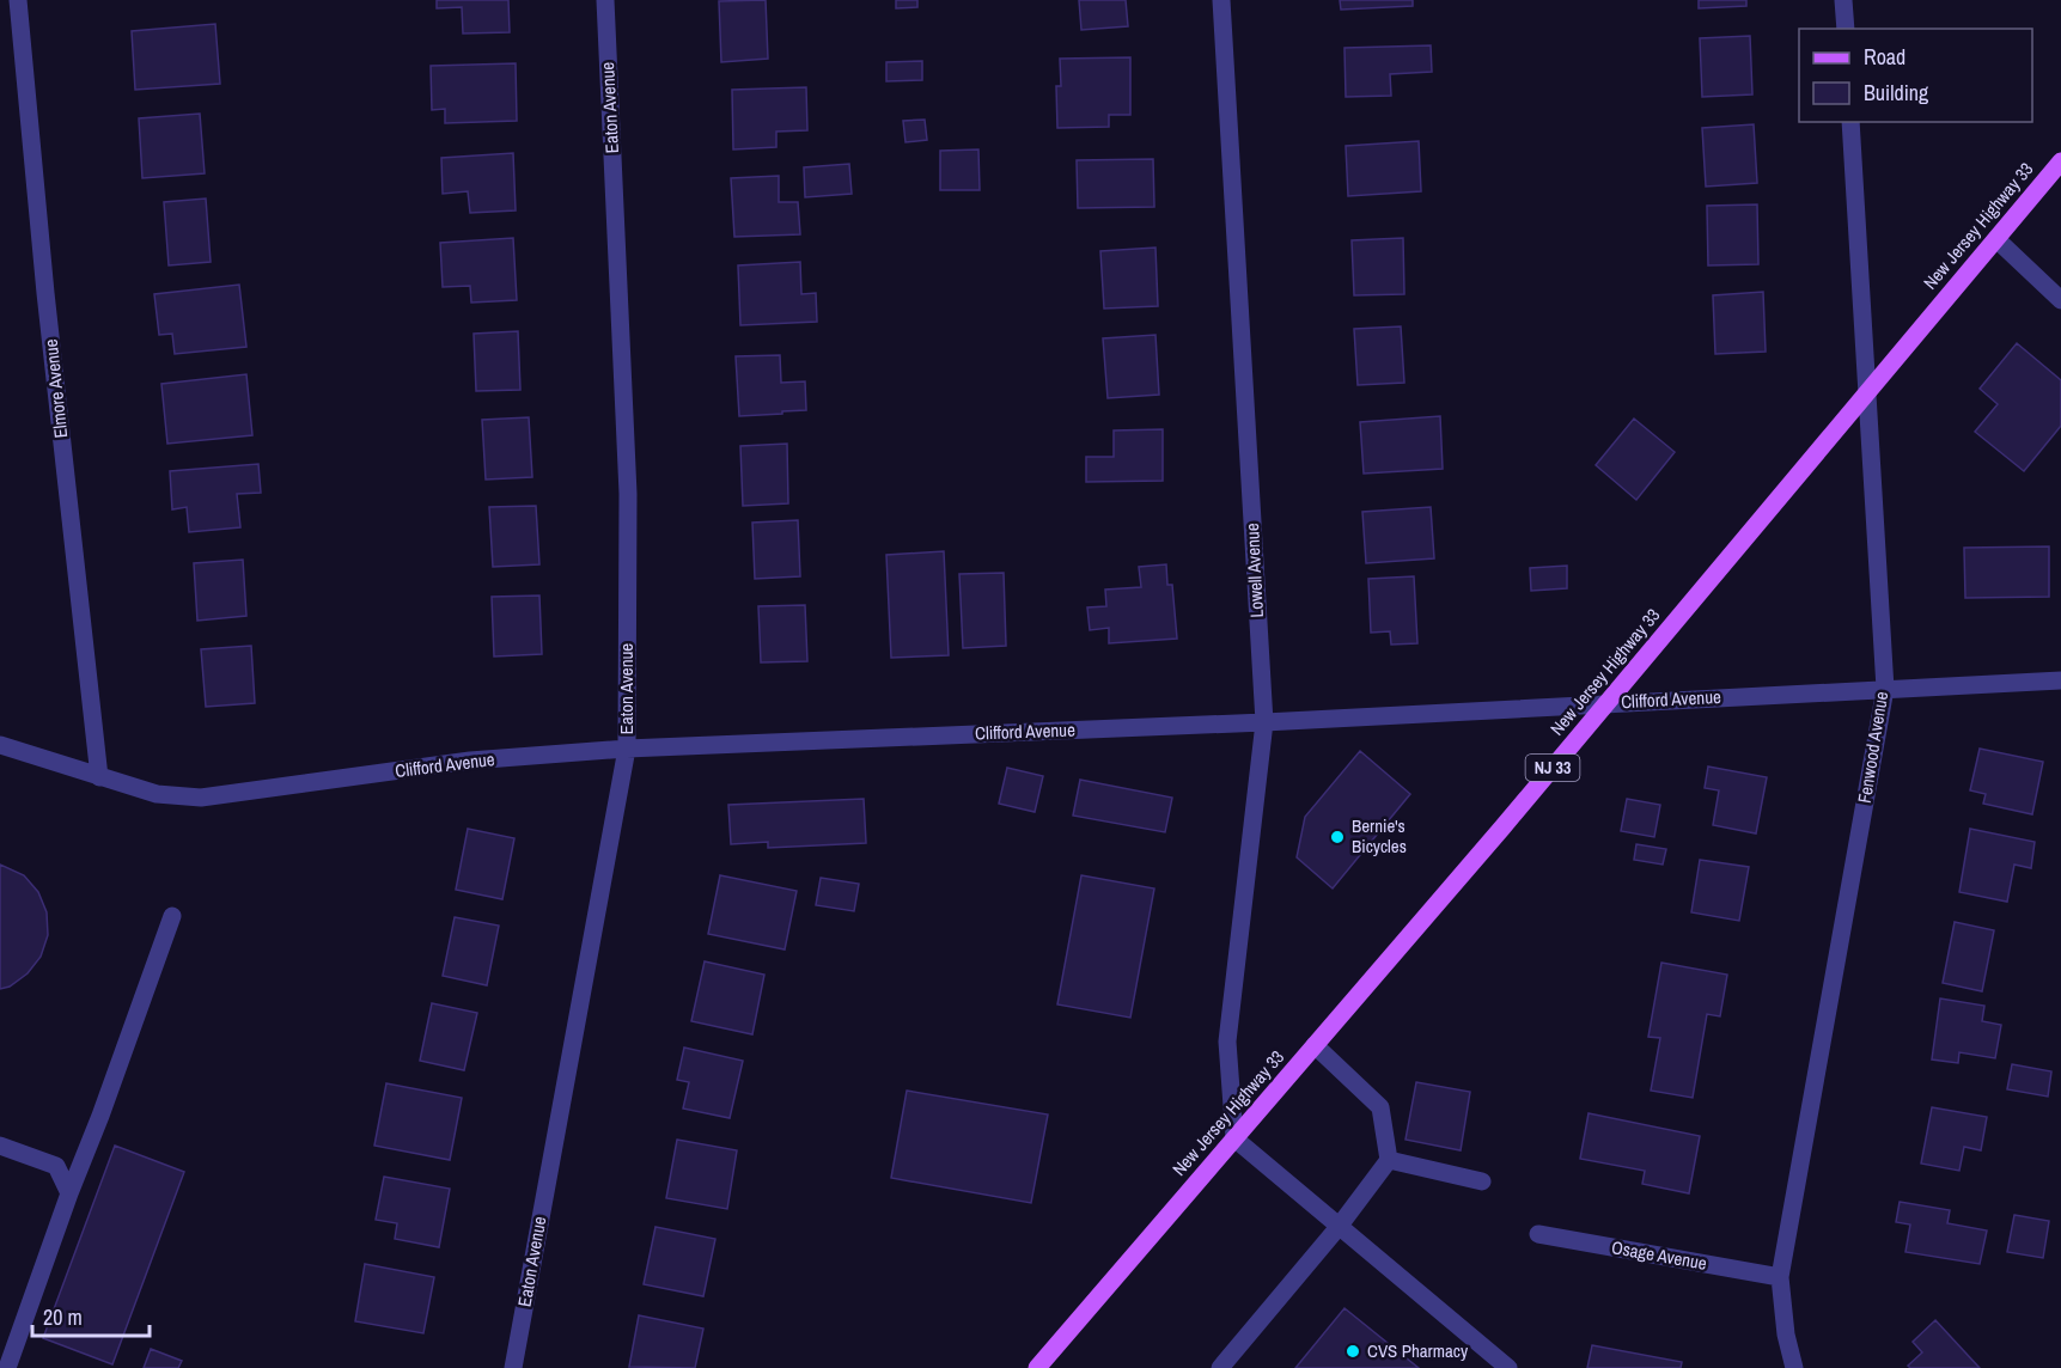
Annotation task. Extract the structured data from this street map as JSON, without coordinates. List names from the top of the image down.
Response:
{
  "streets": {
    "main road": ["New Jersey Highway 33", "NJ 33"],
    "street": [
      "Eaton Avenue",
      "Elmore Avenue",
      "Lowell Avenue",
      "Clifford Avenue",
      "Fenwood Avenue",
      "Osage Avenue"
    ]
  },
  "crossings": [
    ["Eaton Avenue", "Clifford Avenue"],
    ["New Jersey Highway 33", "Lowell Avenue"],
    ["New Jersey Highway 33", "Clifford Avenue"],
    ["New Jersey Highway 33", "Fenwood Avenue"],
    ["Elmore Avenue", "Clifford Avenue"],
    ["Lowell Avenue", "Clifford Avenue"],
    ["Clifford Avenue", "Fenwood Avenue"],
    ["Fenwood Avenue", "Osage Avenue"]
  ],
  "places": ["Bernie's Bicycles", "CVS Pharmacy"],
  "legend": ["Road", "Building"],
  "scale_bar": "20 m"
}
